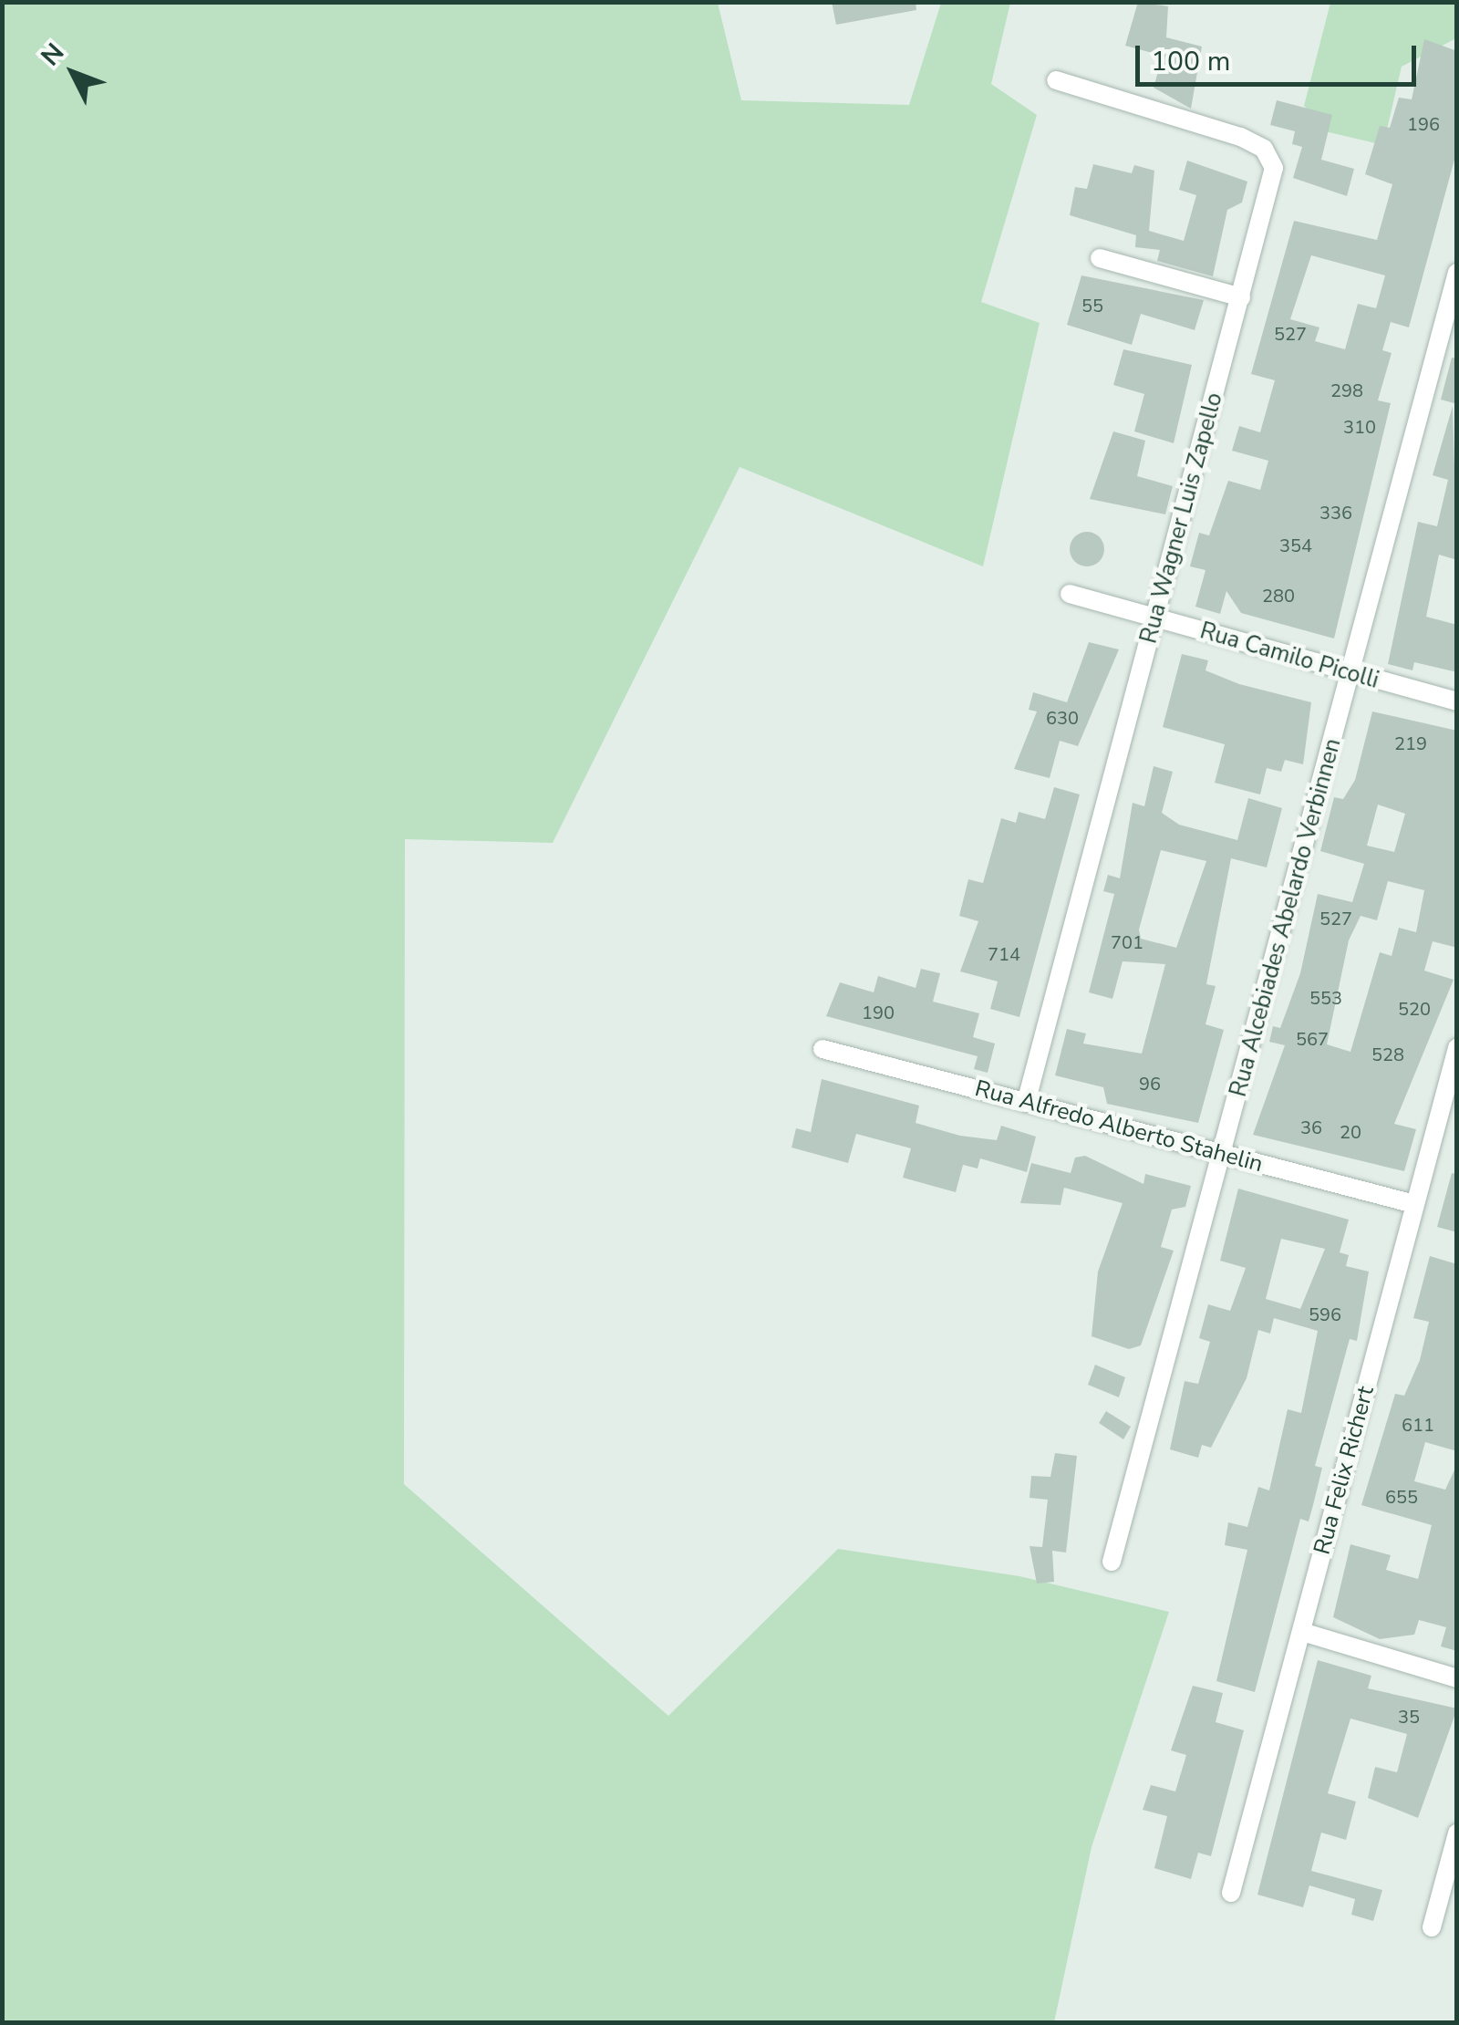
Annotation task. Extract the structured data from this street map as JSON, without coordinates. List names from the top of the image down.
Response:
{
  "streets": {
    "street": [
      "Rua Wagner Luis Zapello",
      "Rua Camilo Picolli",
      "Rua Alcebiades Abelardo Verbinnen",
      "Rua Alfredo Alberto Stahelin",
      "Rua Felix Richert"
    ]
  },
  "crossings": [
    ["Rua Wagner Luis Zapello", "Rua Camilo Picolli"],
    ["Rua Wagner Luis Zapello", "Rua Alfredo Alberto Stahelin"],
    ["Rua Camilo Picolli", "Rua Alcebiades Abelardo Verbinnen"],
    ["Rua Alcebiades Abelardo Verbinnen", "Rua Alfredo Alberto Stahelin"],
    ["Rua Alfredo Alberto Stahelin", "Rua Felix Richert"]
  ],
  "house_numbers": [
    "196",
    "55",
    "527",
    "298",
    "310",
    "336",
    "354",
    "280",
    "630",
    "219",
    "527",
    "701",
    "714",
    "553",
    "520",
    "190",
    "567",
    "528",
    "96",
    "36",
    "20",
    "596",
    "611",
    "655",
    "35"
  ],
  "scale_bar": "100 m",
  "north": "top left"
}
